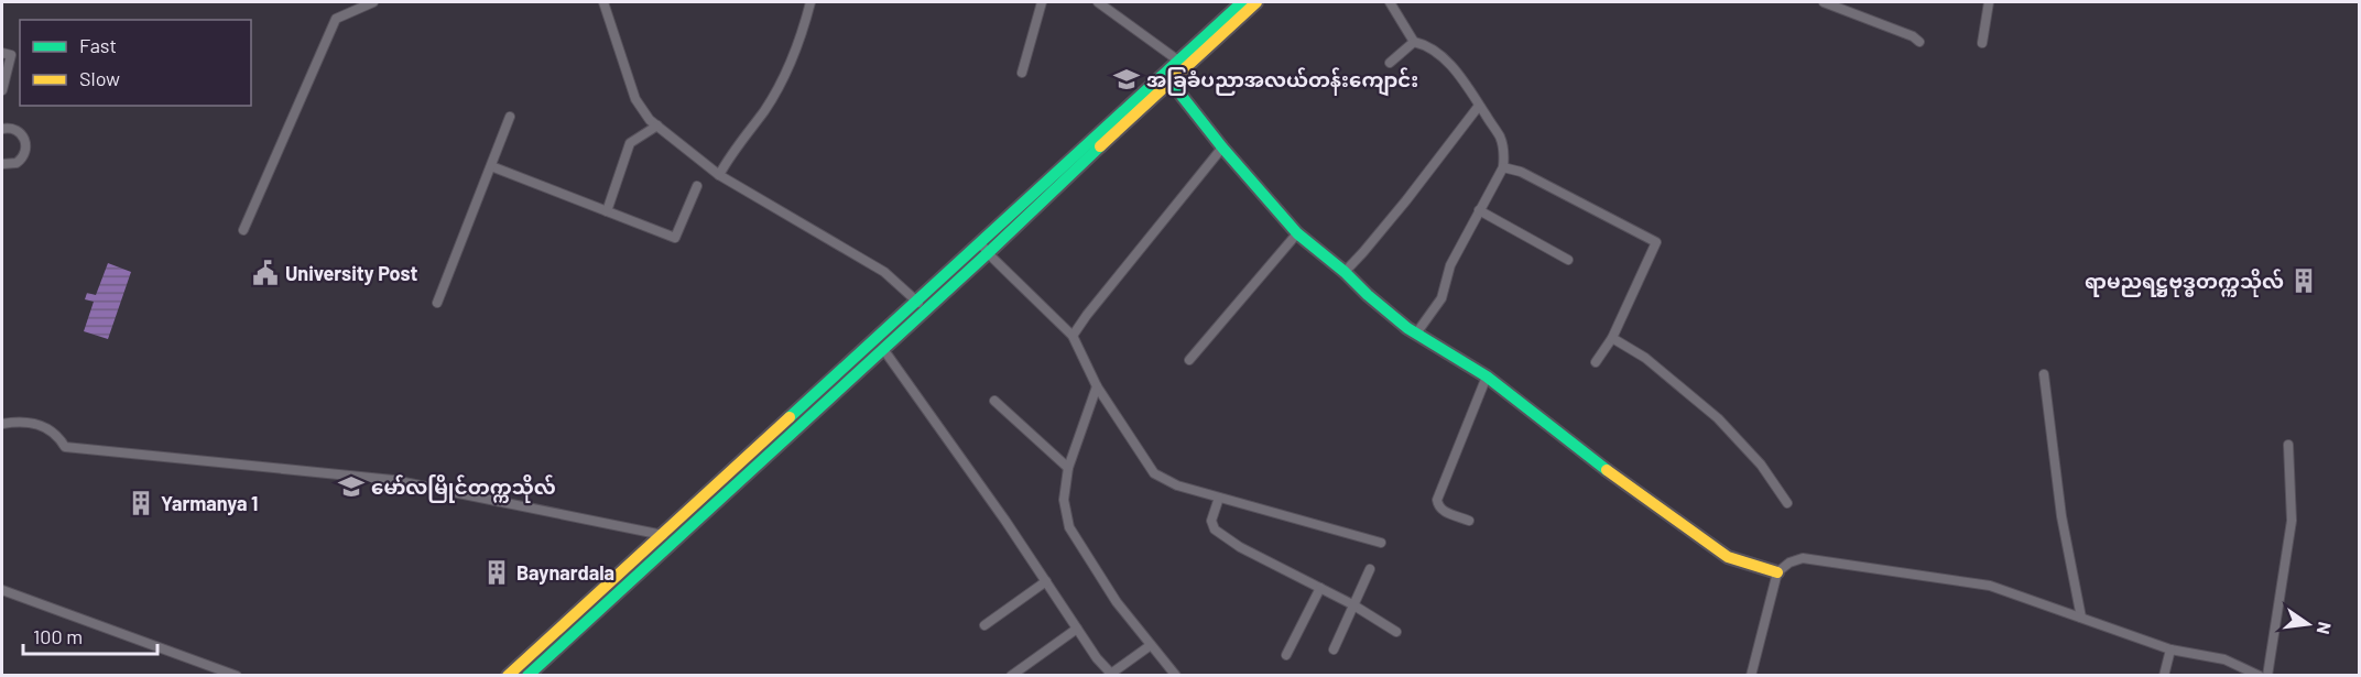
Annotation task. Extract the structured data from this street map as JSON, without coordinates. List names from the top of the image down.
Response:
{
  "places": {
    "school or university": ["အခြခံပညာအလယ်တန်းကျောင်း", "မော်လမြိုင်တက္ကသိုလ်"],
    "public building": ["University Post"],
    "building": ["ရာမညရဋ္ဌဗုဒ္ဓတက္ကသိုလ်", "Yarmanya 1", "Baynardala"]
  },
  "legend": ["Fast", "Slow"],
  "scale_bar": "100 m",
  "north": "right"
}
